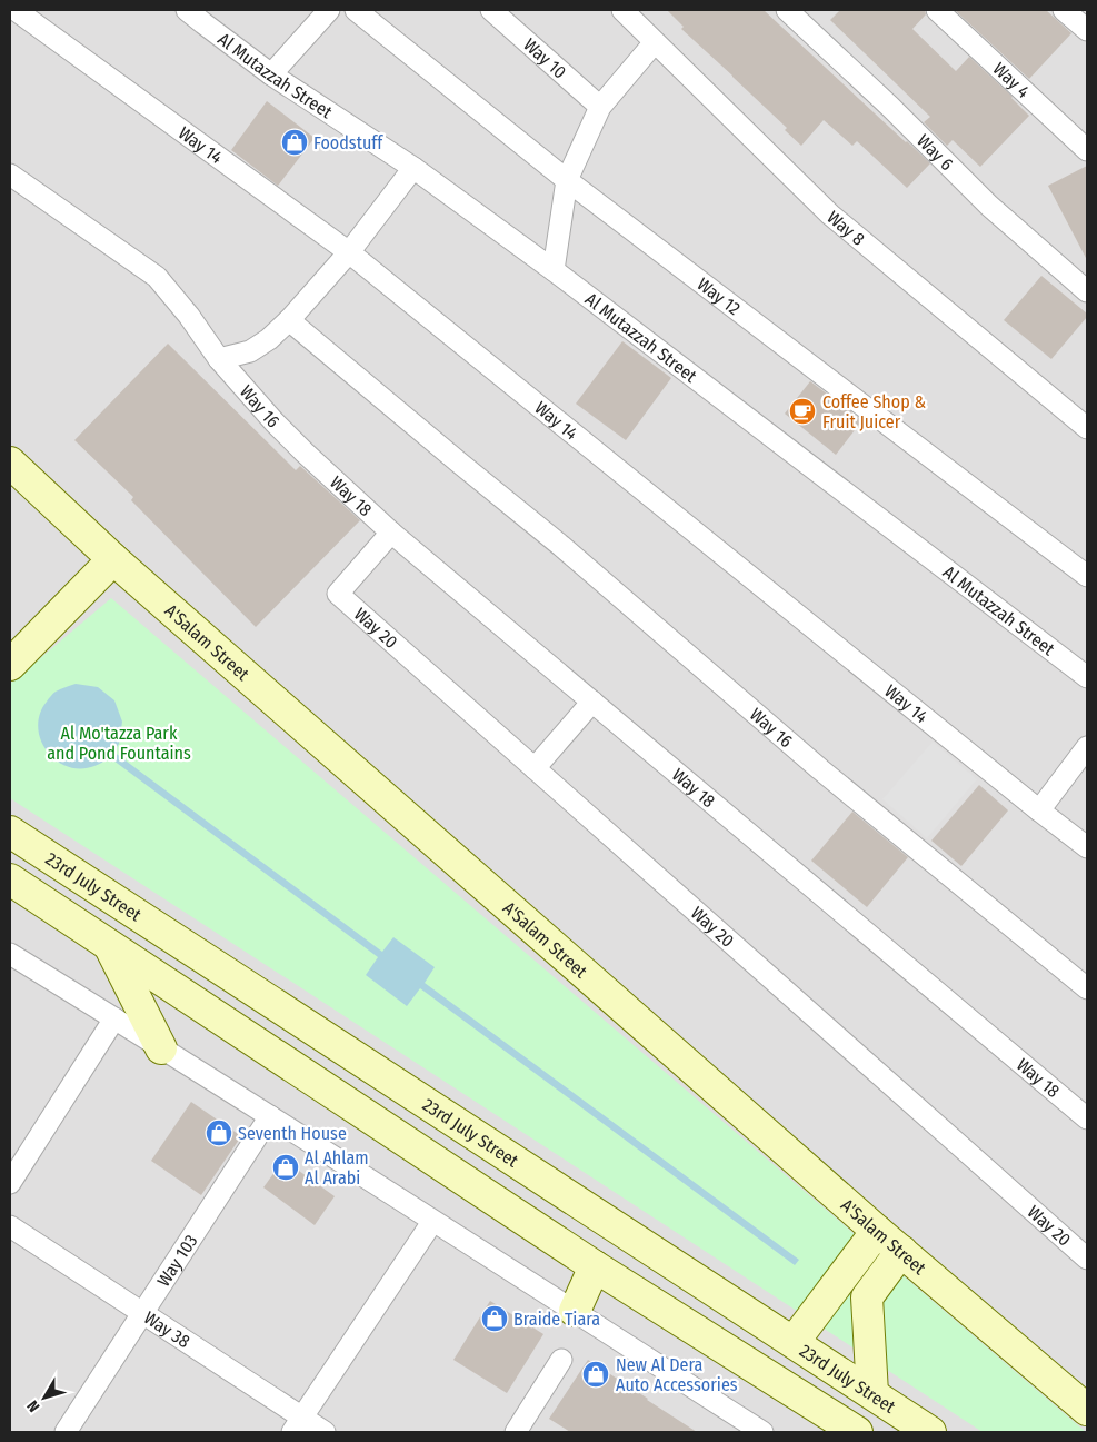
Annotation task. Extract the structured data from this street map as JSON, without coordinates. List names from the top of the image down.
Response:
{
  "streets": {
    "main road": ["A'Salam Street", "23rd July Street"],
    "street": [
      "Way 10",
      "Al Mutazzah Street",
      "Way 4",
      "Way 14",
      "Way 6",
      "Way 8",
      "Way 12",
      "Way 16",
      "Way 18",
      "Way 20",
      "Way 103",
      "Way 38"
    ]
  },
  "crossings": [
    ["Way 16", "Way 18"],
    ["Way 18", "Way 20"],
    ["Way 103", "Way 38"]
  ],
  "parks": ["Al Mo'tazza Park and Pond Fountains"],
  "places": {
    "shop": [
      "Foodstuff",
      "Seventh House",
      "Al Ahlam Al Arabi",
      "Braide Tiara",
      "New Al Dera Auto Accessories"
    ],
    "cafe": ["Coffee Shop & Fruit Juicer"]
  },
  "north": "bottom left"
}
